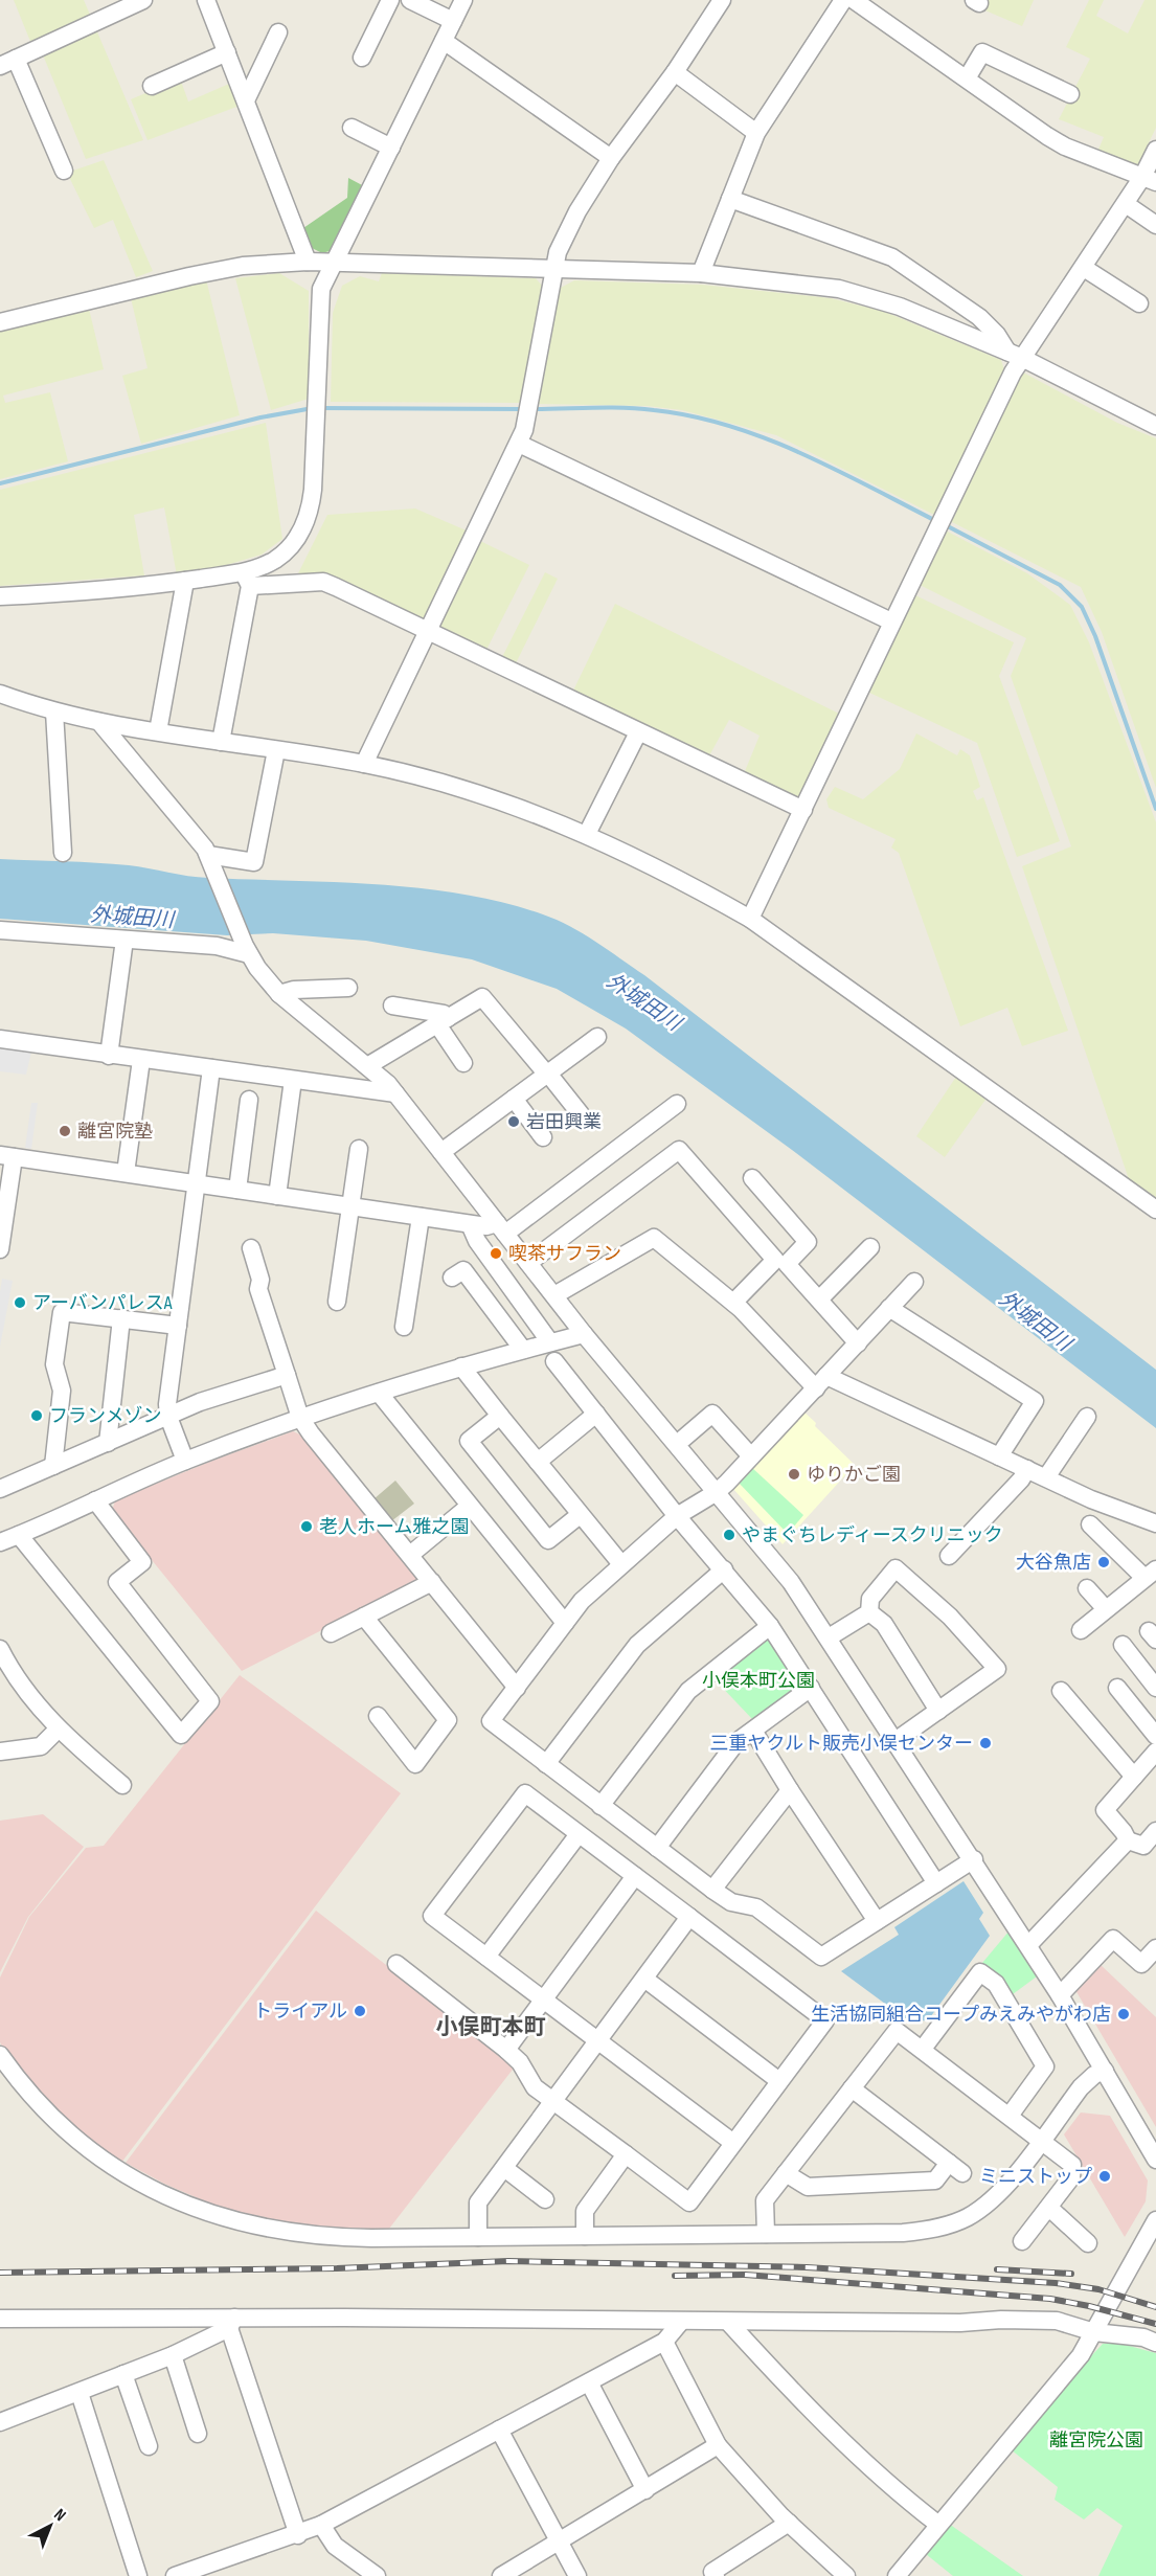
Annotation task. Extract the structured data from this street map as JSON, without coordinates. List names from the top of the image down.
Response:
{
  "districts": ["小俣町本町"],
  "water": ["外城田川"],
  "parks": ["小俣本町公園", "離宮院公園"],
  "places": [
    "岩田興業",
    "離宮院塾",
    "喫茶サフラン",
    "アーバンパレスA",
    "フランメゾン",
    "ゆりかご園",
    "老人ホーム雅之園",
    "やまぐちレディースクリニック",
    "大谷魚店",
    "三重ヤクルト販売小俣センター",
    "トライアル",
    "生活協同組合コープみえみやがわ店",
    "ミニストップ"
  ],
  "north": "top right"
}
